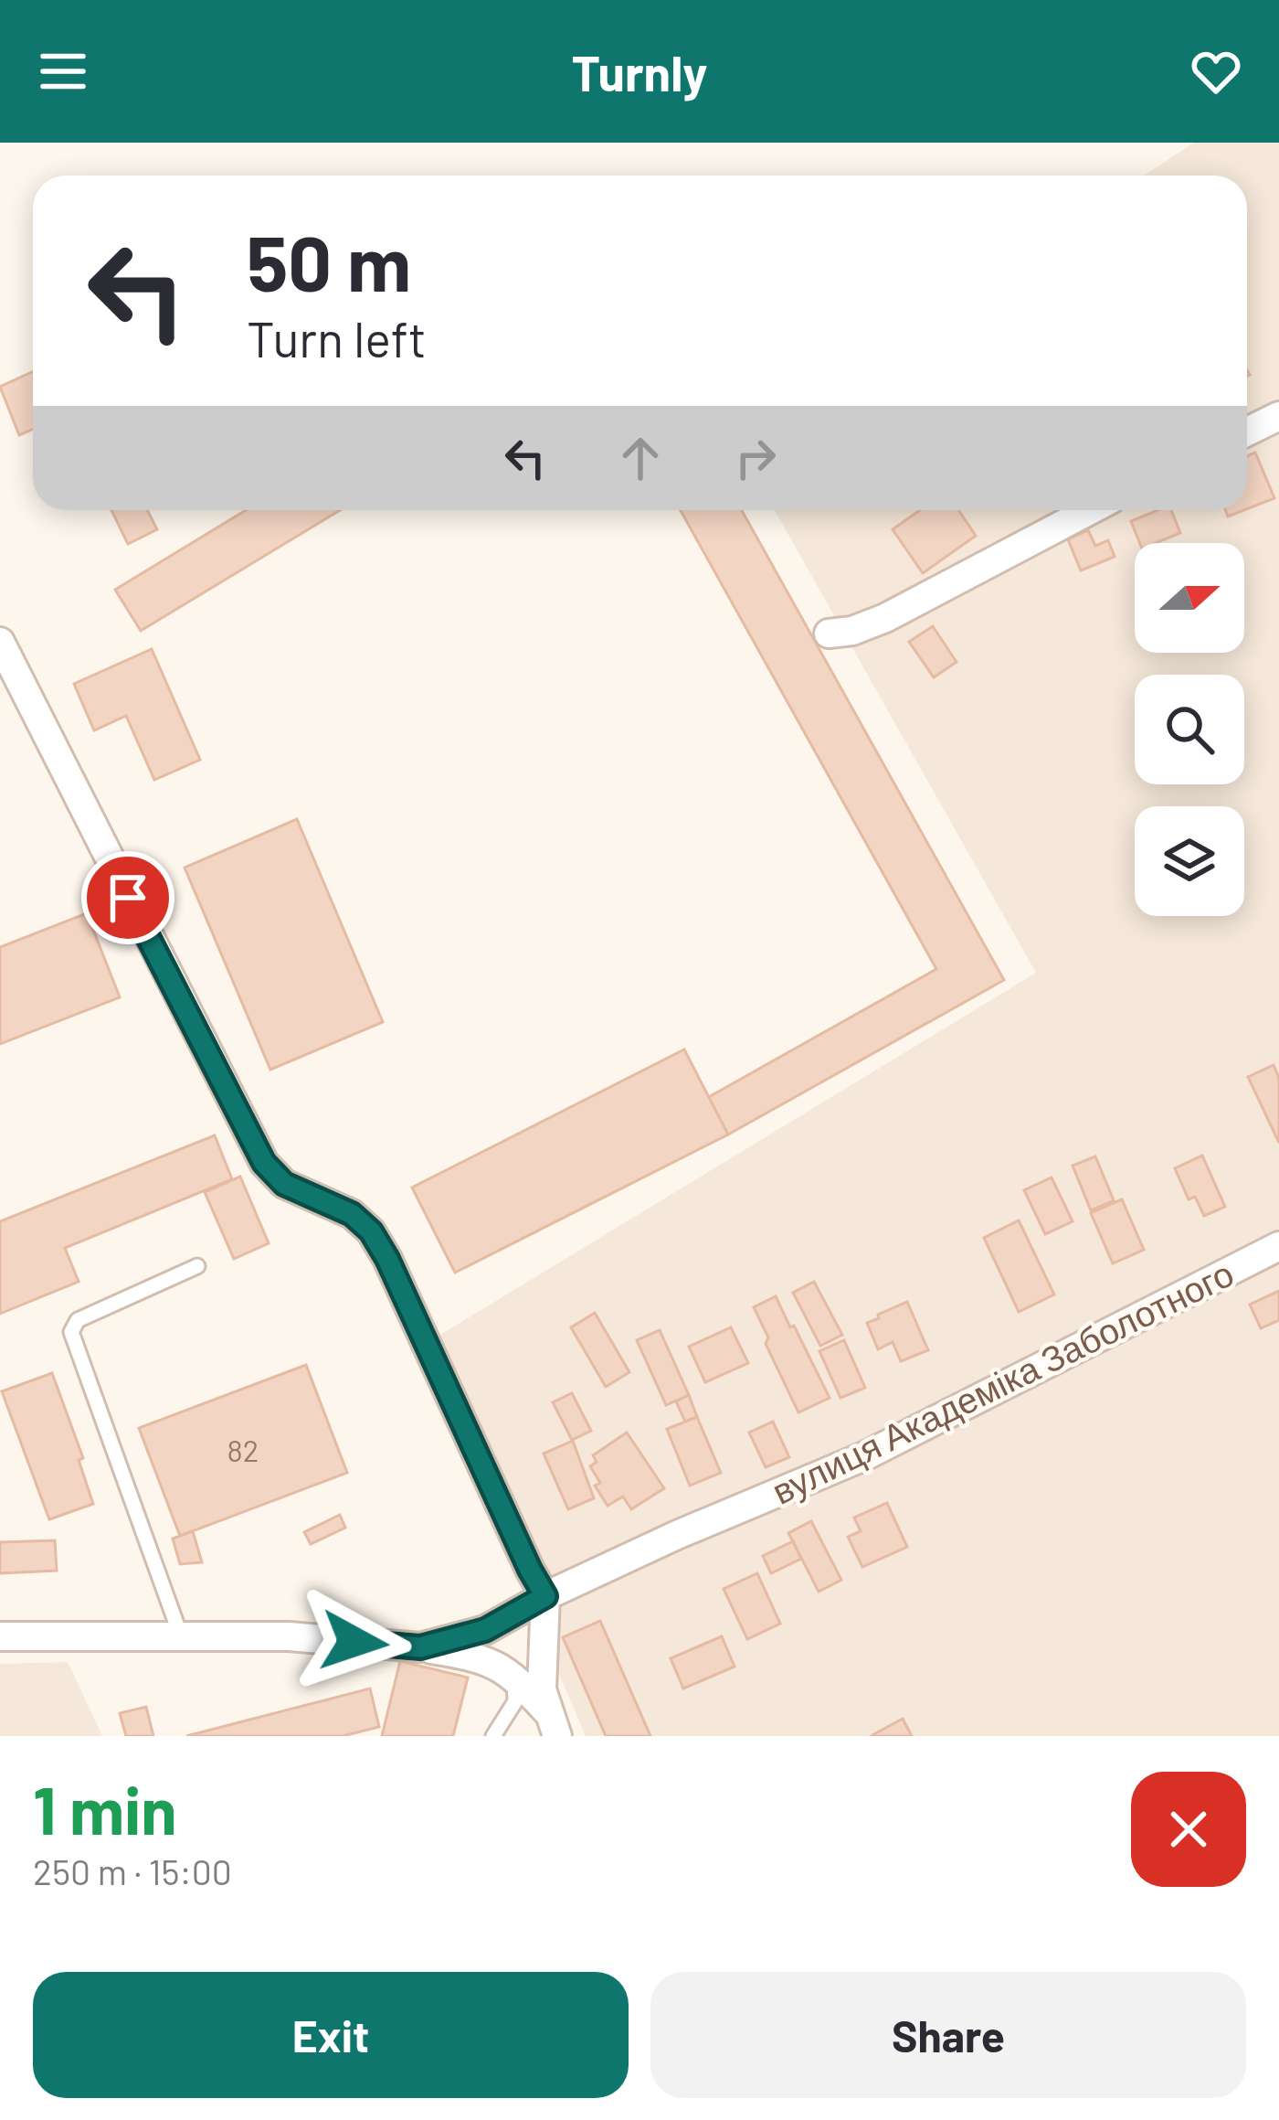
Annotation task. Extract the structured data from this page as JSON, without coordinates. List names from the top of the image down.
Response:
{
  "streets": {
    "street": ["вулиця Академіка Заболотного"]
  },
  "house_numbers": ["82"],
  "north": "right",
  "page": {
    "header": "Turnly",
    "turn": ["50 m", "Turn left"],
    "heading": ["1 min", "250 m · 15:00"],
    "buttons": ["Exit", "Share"]
  }
}
